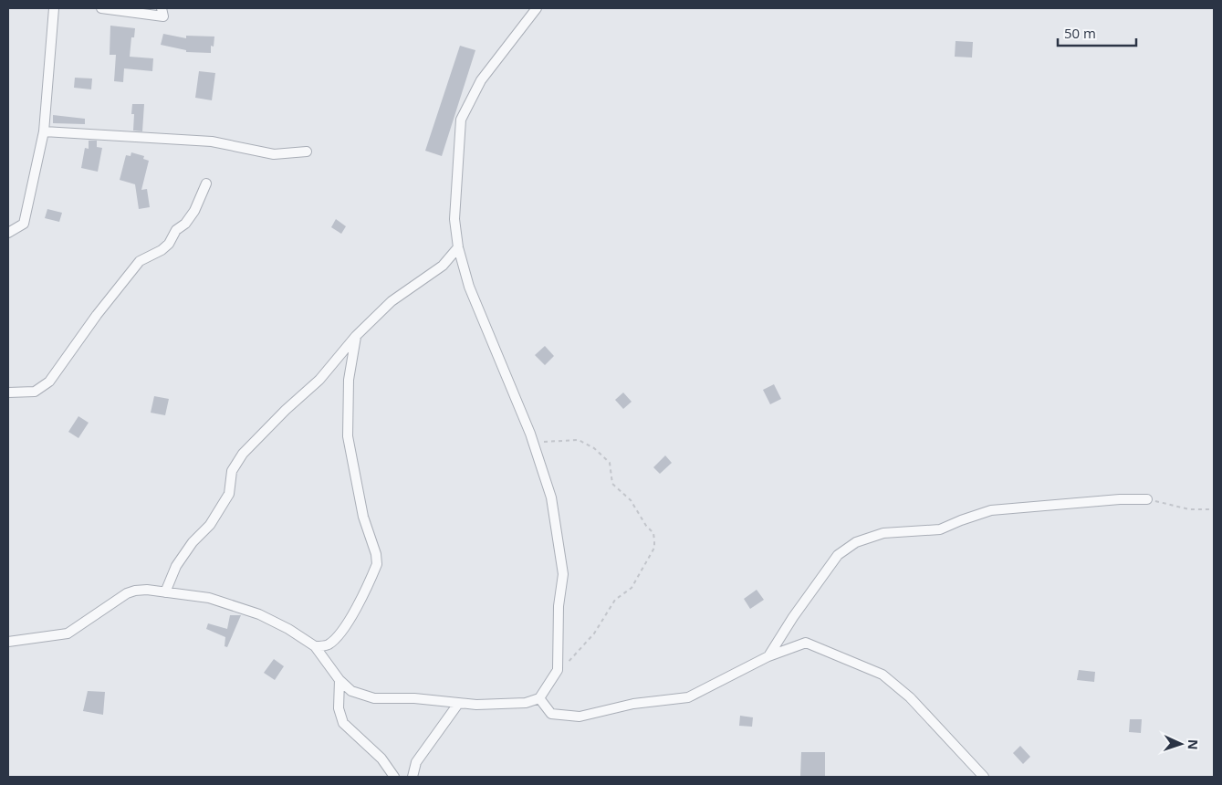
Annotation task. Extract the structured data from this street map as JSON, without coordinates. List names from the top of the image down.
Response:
{
  "scale_bar": "50 m",
  "north": "right"
}
